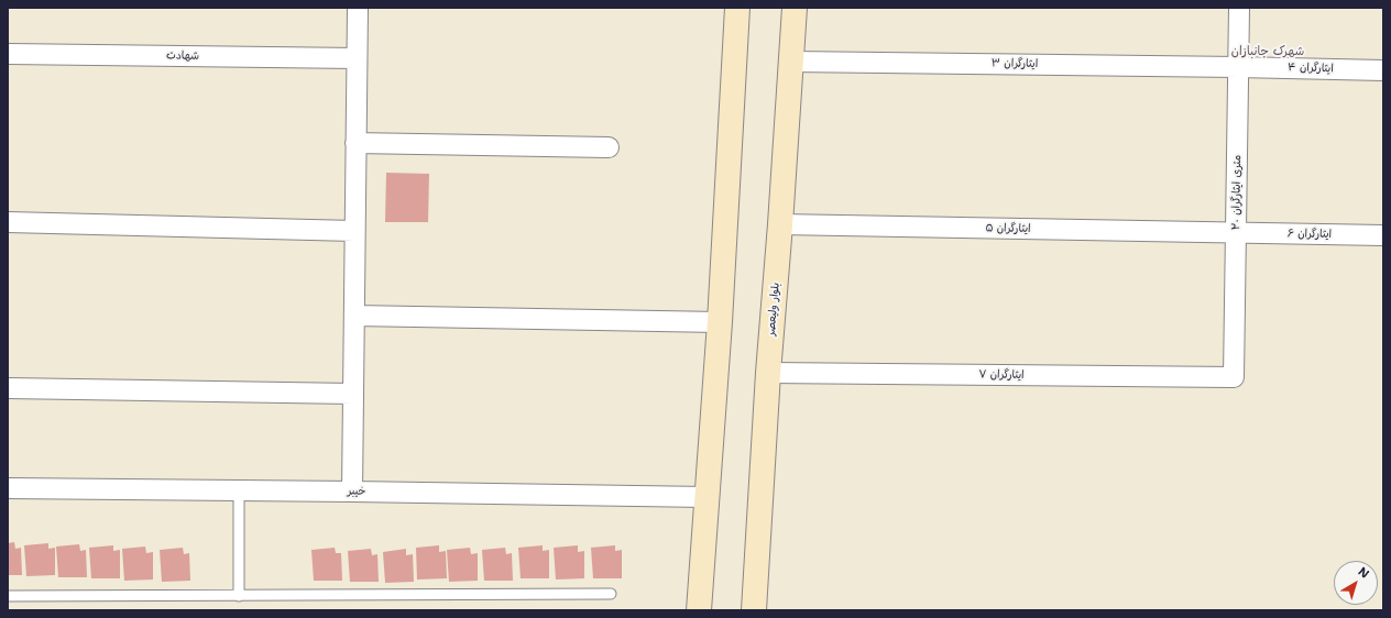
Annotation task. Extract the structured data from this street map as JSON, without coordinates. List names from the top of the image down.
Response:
{
  "streets": {
    "main road": ["بلوار ولیعصر"],
    "street": [
      "شهادت",
      "ایثارگران ۳",
      "ایثارگران ۴",
      "۲۰ متری ایثارگران",
      "ایثارگران ۵",
      "ایثارگران ۶",
      "ایثارگران ۷",
      "خیبر"
    ]
  },
  "crossings": [
    ["ایثارگران ۳", "ایثارگران ۴"],
    ["ایثارگران ۳", "۲۰ متری ایثارگران"],
    ["ایثارگران ۳", "بلوار ولیعصر"],
    ["ایثارگران ۴", "۲۰ متری ایثارگران"],
    ["۲۰ متری ایثارگران", "ایثارگران ۵"],
    ["۲۰ متری ایثارگران", "ایثارگران ۶"],
    ["۲۰ متری ایثارگران", "ایثارگران ۷"],
    ["ایثارگران ۵", "ایثارگران ۶"],
    ["ایثارگران ۵", "بلوار ولیعصر"],
    ["بلوار ولیعصر", "ایثارگران ۷"]
  ],
  "districts": ["شهرک جانبازان"],
  "north": "top right"
}
